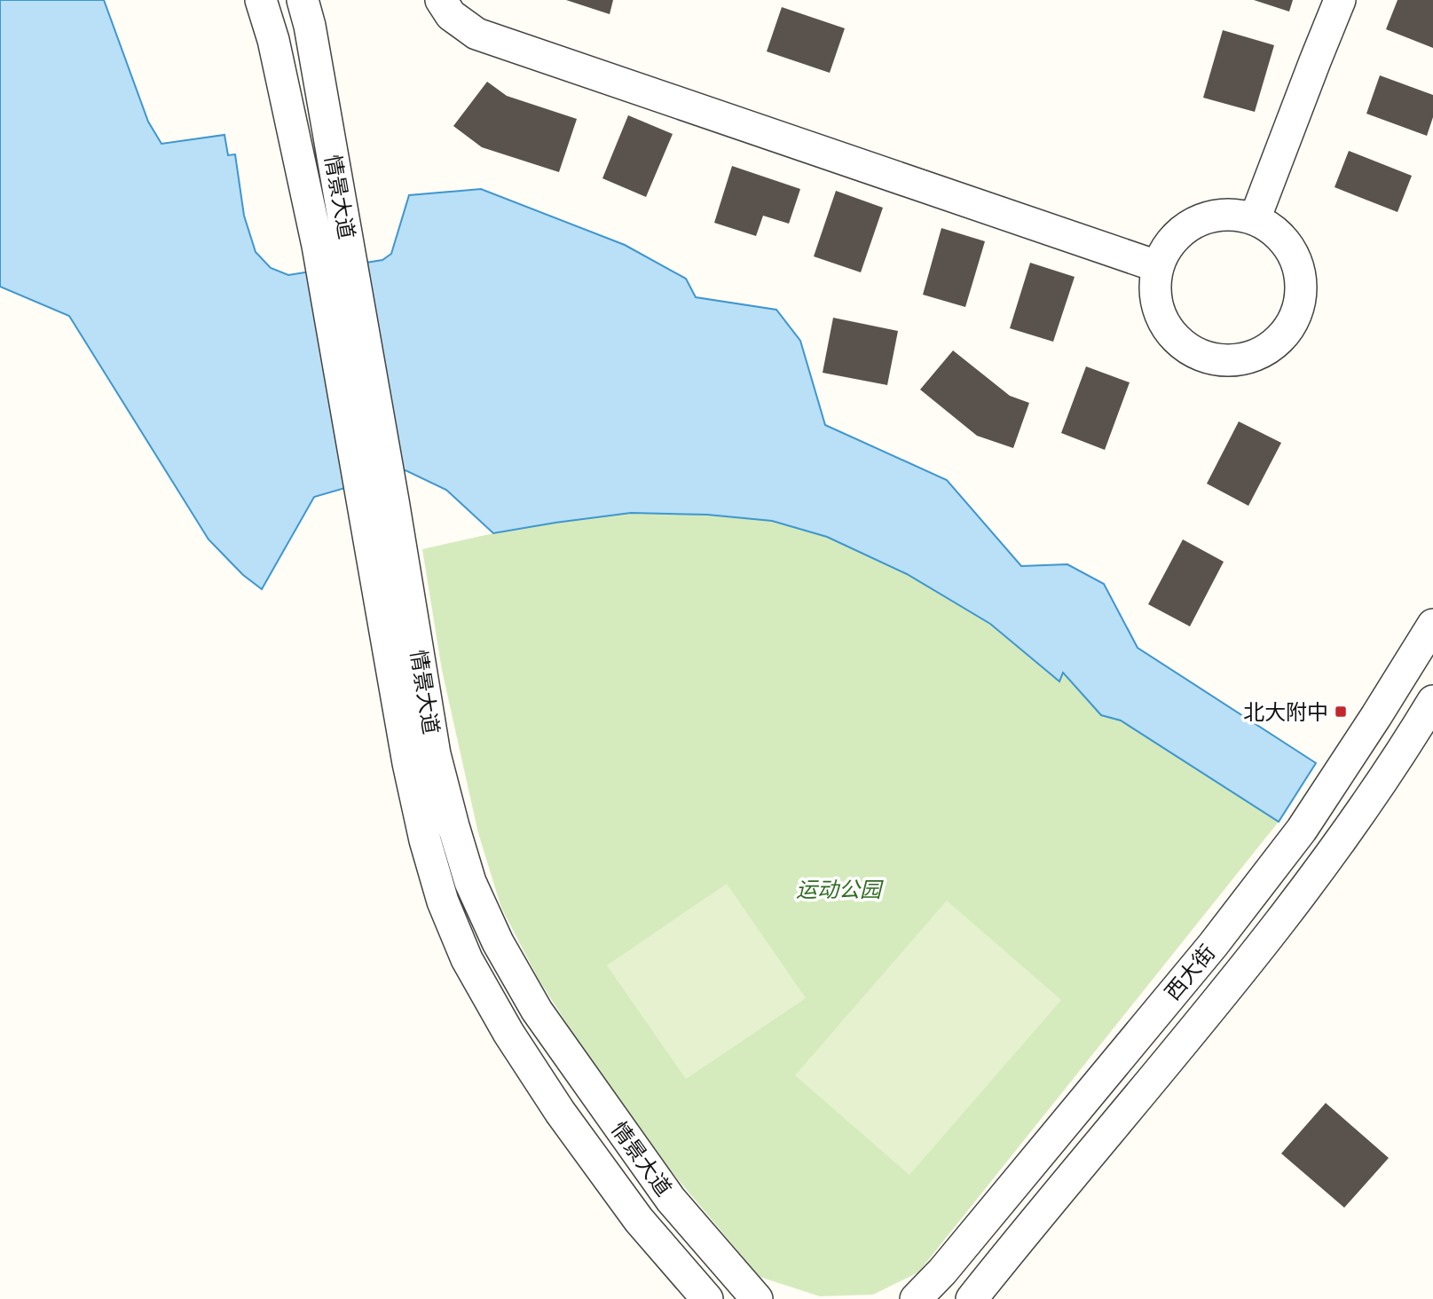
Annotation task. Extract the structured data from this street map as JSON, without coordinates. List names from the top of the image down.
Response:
{
  "streets": {
    "street": ["情景大道", "西大街"]
  },
  "parks": ["运动公园"],
  "places": {
    "transit": ["北大附中"]
  }
}
